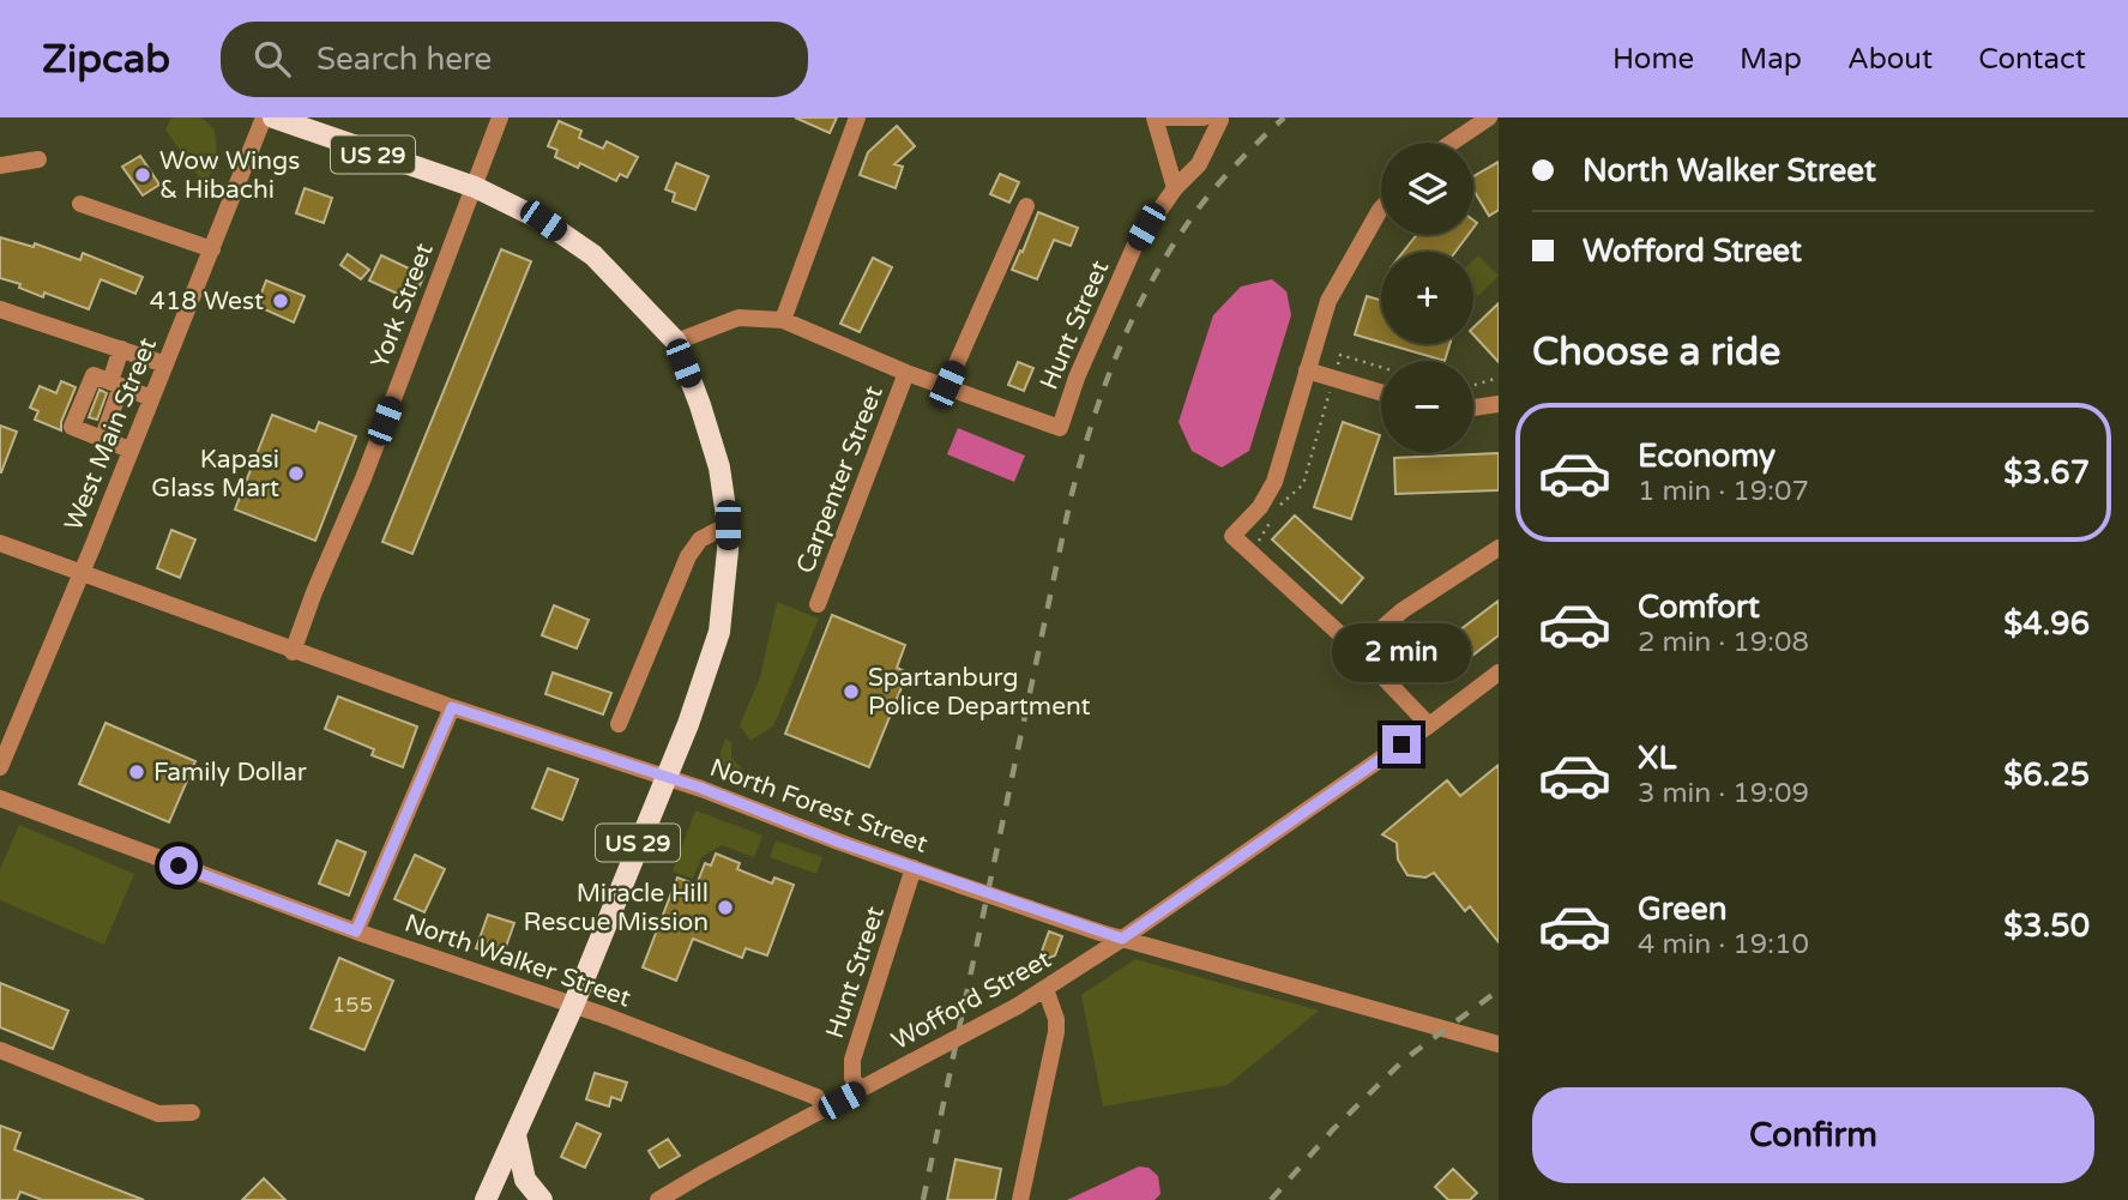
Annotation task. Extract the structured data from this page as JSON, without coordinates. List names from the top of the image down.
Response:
{
  "streets": {
    "main road": ["US 29"],
    "street": [
      "York Street",
      "Hunt Street",
      "West Main Street",
      "Carpenter Street",
      "North Forest Street",
      "North Walker Street",
      "Wofford Street"
    ]
  },
  "crossings": [
    ["US 29", "York Street"],
    ["US 29", "North Forest Street"],
    ["US 29", "North Walker Street"],
    ["York Street", "North Forest Street"],
    ["Hunt Street", "North Forest Street"],
    ["Hunt Street", "Wofford Street"],
    ["West Main Street", "North Forest Street"],
    ["North Forest Street", "Wofford Street"],
    ["North Walker Street", "Wofford Street"]
  ],
  "places": [
    "Wow Wings & Hibachi",
    "418 West",
    "Kapasi Glass Mart",
    "Spartanburg Police Department",
    "Family Dollar",
    "Miracle Hill Rescue Mission"
  ],
  "house_numbers": ["155"],
  "page": {
    "header": "Zipcab",
    "search": "Search here",
    "nav": [
      "Home",
      "Map",
      "About",
      "Contact"
    ],
    "banner": ["North Walker Street", "Wofford Street"],
    "map_buttons": ["+", "−"],
    "heading": "Choose a ride",
    "list": [
      {
        "name": "Economy",
        "note": "1 min · 19:07",
        "value": "$3.67"
      },
      {
        "name": "Comfort",
        "note": "2 min · 19:08",
        "value": "$4.96"
      },
      {
        "name": "XL",
        "note": "3 min · 19:09",
        "value": "$6.25"
      },
      {
        "name": "Green",
        "note": "4 min · 19:10",
        "value": "$3.50"
      }
    ],
    "bubble": "2 min",
    "buttons": "Confirm"
  }
}
